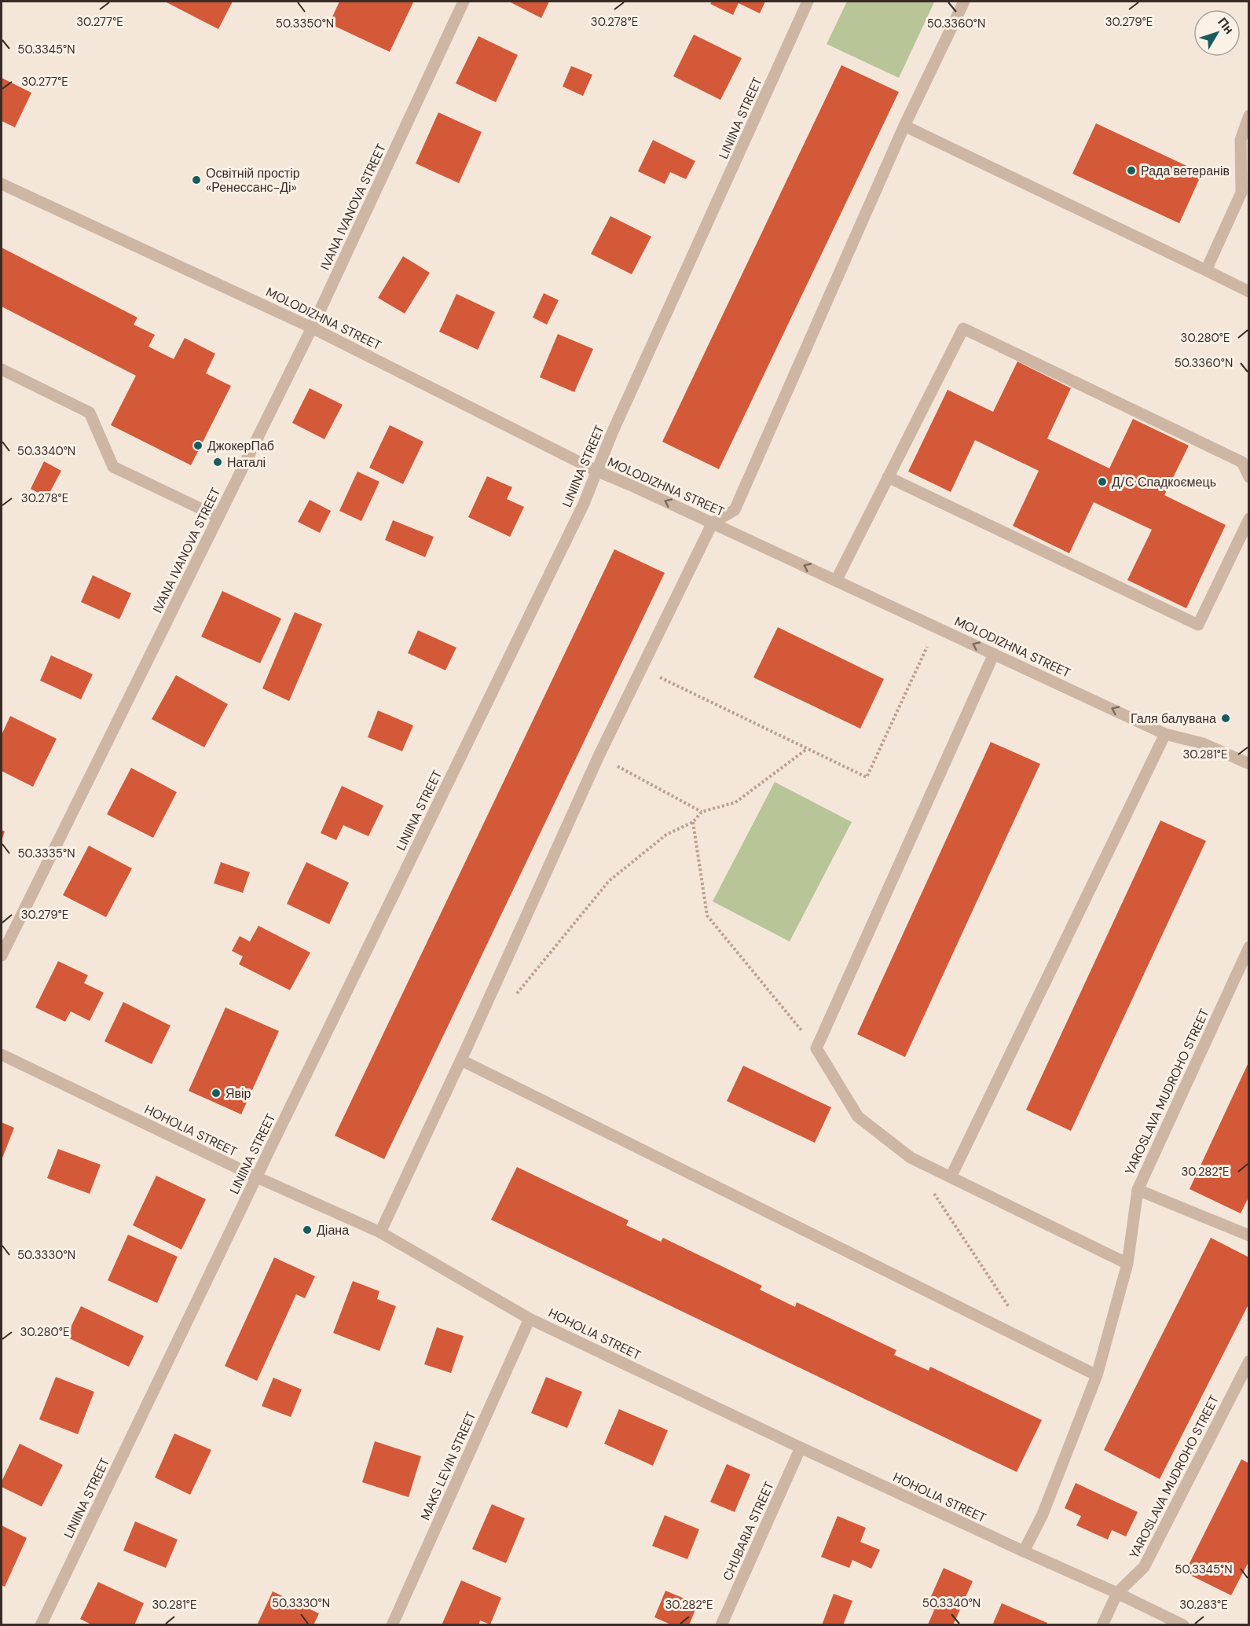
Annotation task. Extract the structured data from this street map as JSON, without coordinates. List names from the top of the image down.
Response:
{
  "streets": {
    "street": [
      "LINIINA STREET",
      "IVANA IVANOVA STREET",
      "MOLODIZHNA STREET",
      "YAROSLAVA MUDROHO STREET",
      "HOHOLIA STREET",
      "MAKS LEVIN STREET",
      "CHUBARIA STREET"
    ]
  },
  "crossings": [
    ["LINIINA STREET", "MOLODIZHNA STREET"],
    ["LINIINA STREET", "HOHOLIA STREET"],
    ["IVANA IVANOVA STREET", "MOLODIZHNA STREET"],
    ["YAROSLAVA MUDROHO STREET", "HOHOLIA STREET"],
    ["HOHOLIA STREET", "MAKS LEVIN STREET"],
    ["HOHOLIA STREET", "CHUBARIA STREET"]
  ],
  "one_way": ["MOLODIZHNA STREET"],
  "places": [
    "Рада ветеранів",
    "Освітній простір «Ренессанс-Ді»",
    "ДжокерПаб",
    "Наталі",
    "Д/С Спадкоємець",
    "Галя балувана",
    "Явір",
    "Діана"
  ],
  "north": "top right",
  "coordinates": [
    "30.277°E",
    "30.278°E",
    "30.279°E",
    "50.3350°N",
    "50.3360°N",
    "50.3345°N",
    "30.280°E",
    "50.3340°N",
    "30.281°E",
    "50.3335°N",
    "30.282°E",
    "50.3330°N",
    "30.283°E"
  ]
}
